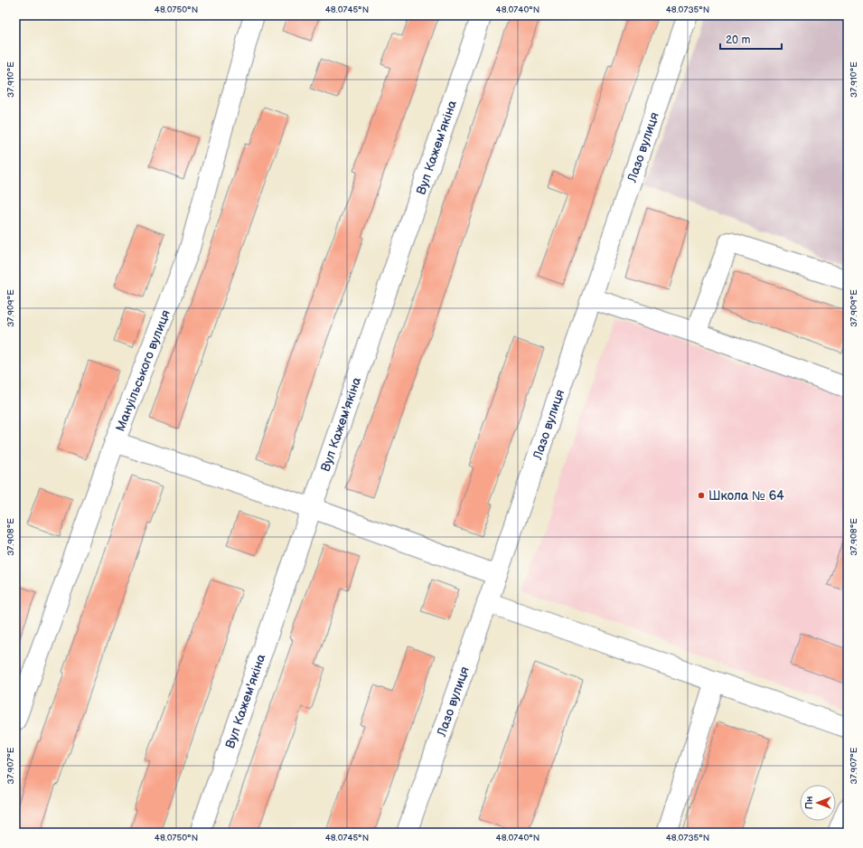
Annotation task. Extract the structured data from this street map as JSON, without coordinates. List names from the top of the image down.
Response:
{
  "streets": {
    "street": ["Вул Кажем'якіна", "Лазо вулиця", "Мануільського вулиця"]
  },
  "places": ["Школа № 64"],
  "scale_bar": "20 m",
  "north": "left",
  "coordinates": [
    "48.0750°N",
    "48.0745°N",
    "48.0740°N",
    "48.0735°N",
    "37.910°E",
    "37.909°E",
    "37.908°E",
    "37.907°E"
  ]
}
